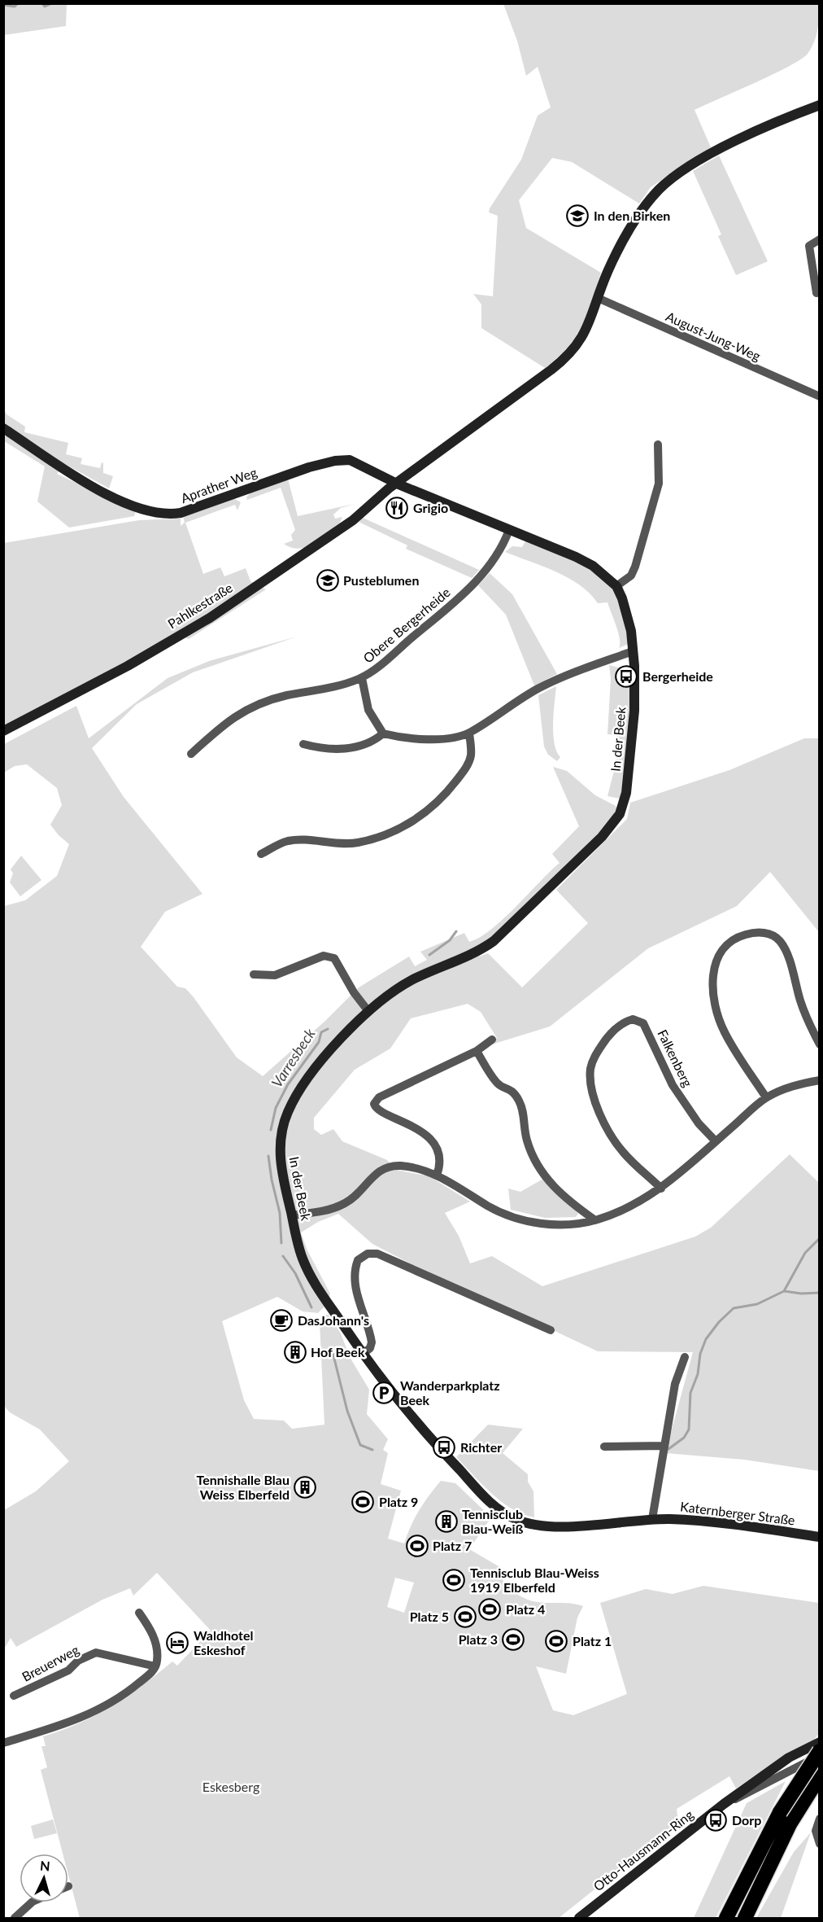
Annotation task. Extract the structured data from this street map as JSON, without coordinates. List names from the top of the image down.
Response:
{
  "streets": {
    "street": [
      "August-Jung-Weg",
      "Aprather Weg",
      "Pahlkestraße",
      "Obere Bergerheide",
      "In der Beek",
      "Falkenberg",
      "Katernberger Straße",
      "Breuerweg",
      "Otto-Hausmann-Ring"
    ]
  },
  "crossings": [
    ["Aprather Weg", "Pahlkestraße"],
    ["Aprather Weg", "In der Beek"],
    ["Pahlkestraße", "In der Beek"],
    ["Obere Bergerheide", "In der Beek"],
    ["In der Beek", "Katernberger Straße"]
  ],
  "water": ["Varresbeck"],
  "parks": ["Eskesberg"],
  "places": {
    "school or university": ["In den Birken", "Pusteblumen"],
    "restaurant": ["Grigio"],
    "bus stop": ["Bergerheide", "Richter", "Dorp"],
    "cafe": ["DasJohann's"],
    "building": ["Hof Beek", "Tennishalle Blau Weiss Elberfeld", "Tennisclub Blau-Weiß"],
    "parking": ["Wanderparkplatz Beek"],
    "sports": [
      "Platz 9",
      "Platz 7",
      "Tennisclub Blau-Weiss 1919 Elberfeld",
      "Platz 4",
      "Platz 5",
      "Platz 3",
      "Platz 1"
    ],
    "hotel": ["Waldhotel Eskeshof"]
  },
  "north": "top"
}
